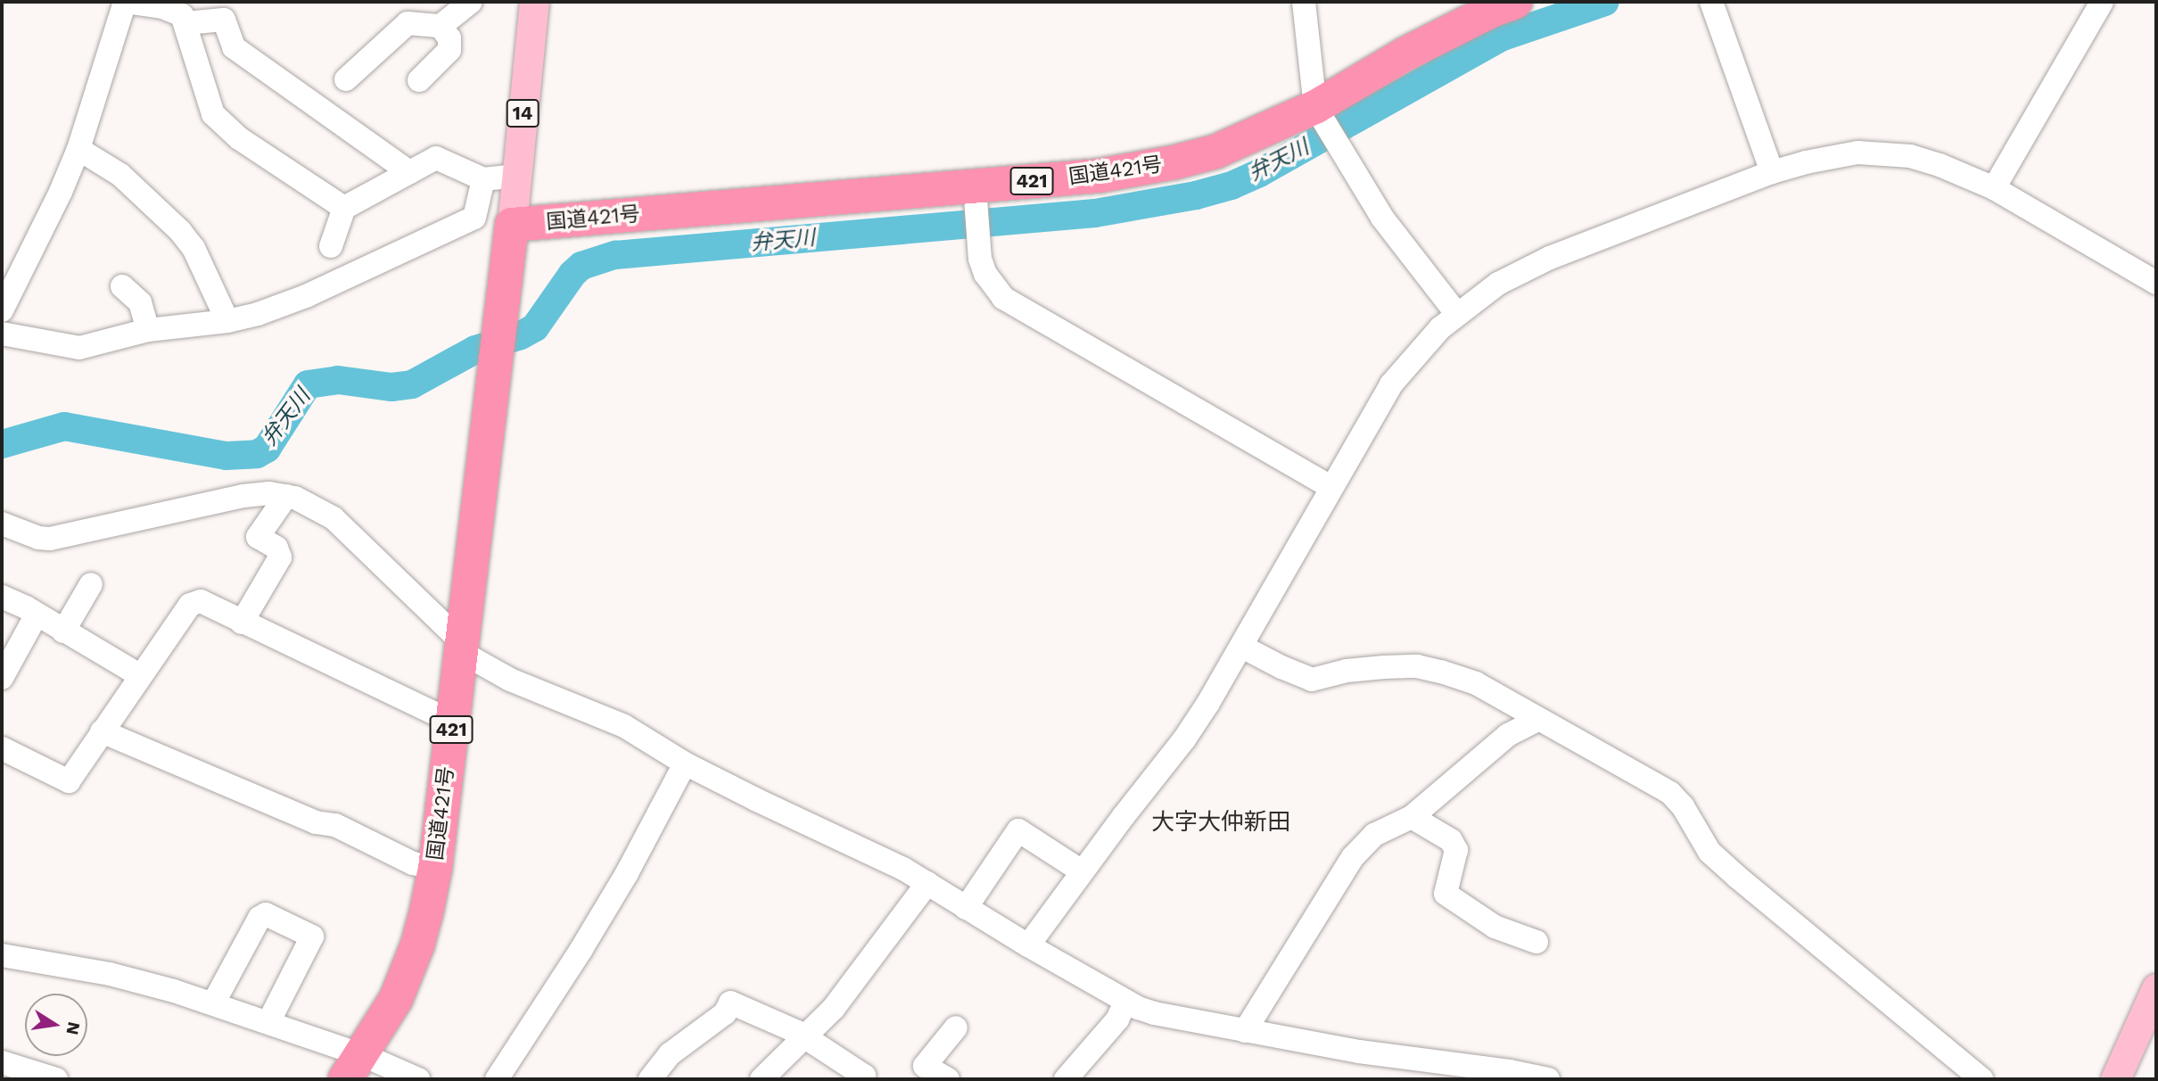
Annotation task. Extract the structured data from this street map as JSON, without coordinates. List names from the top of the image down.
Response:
{
  "streets": {
    "highway": ["国道421号", "421"],
    "main road": ["14"]
  },
  "crossings": [
    ["14", "国道421号"]
  ],
  "districts": ["大字大仲新田"],
  "water": ["弁天川"],
  "north": "right"
}
